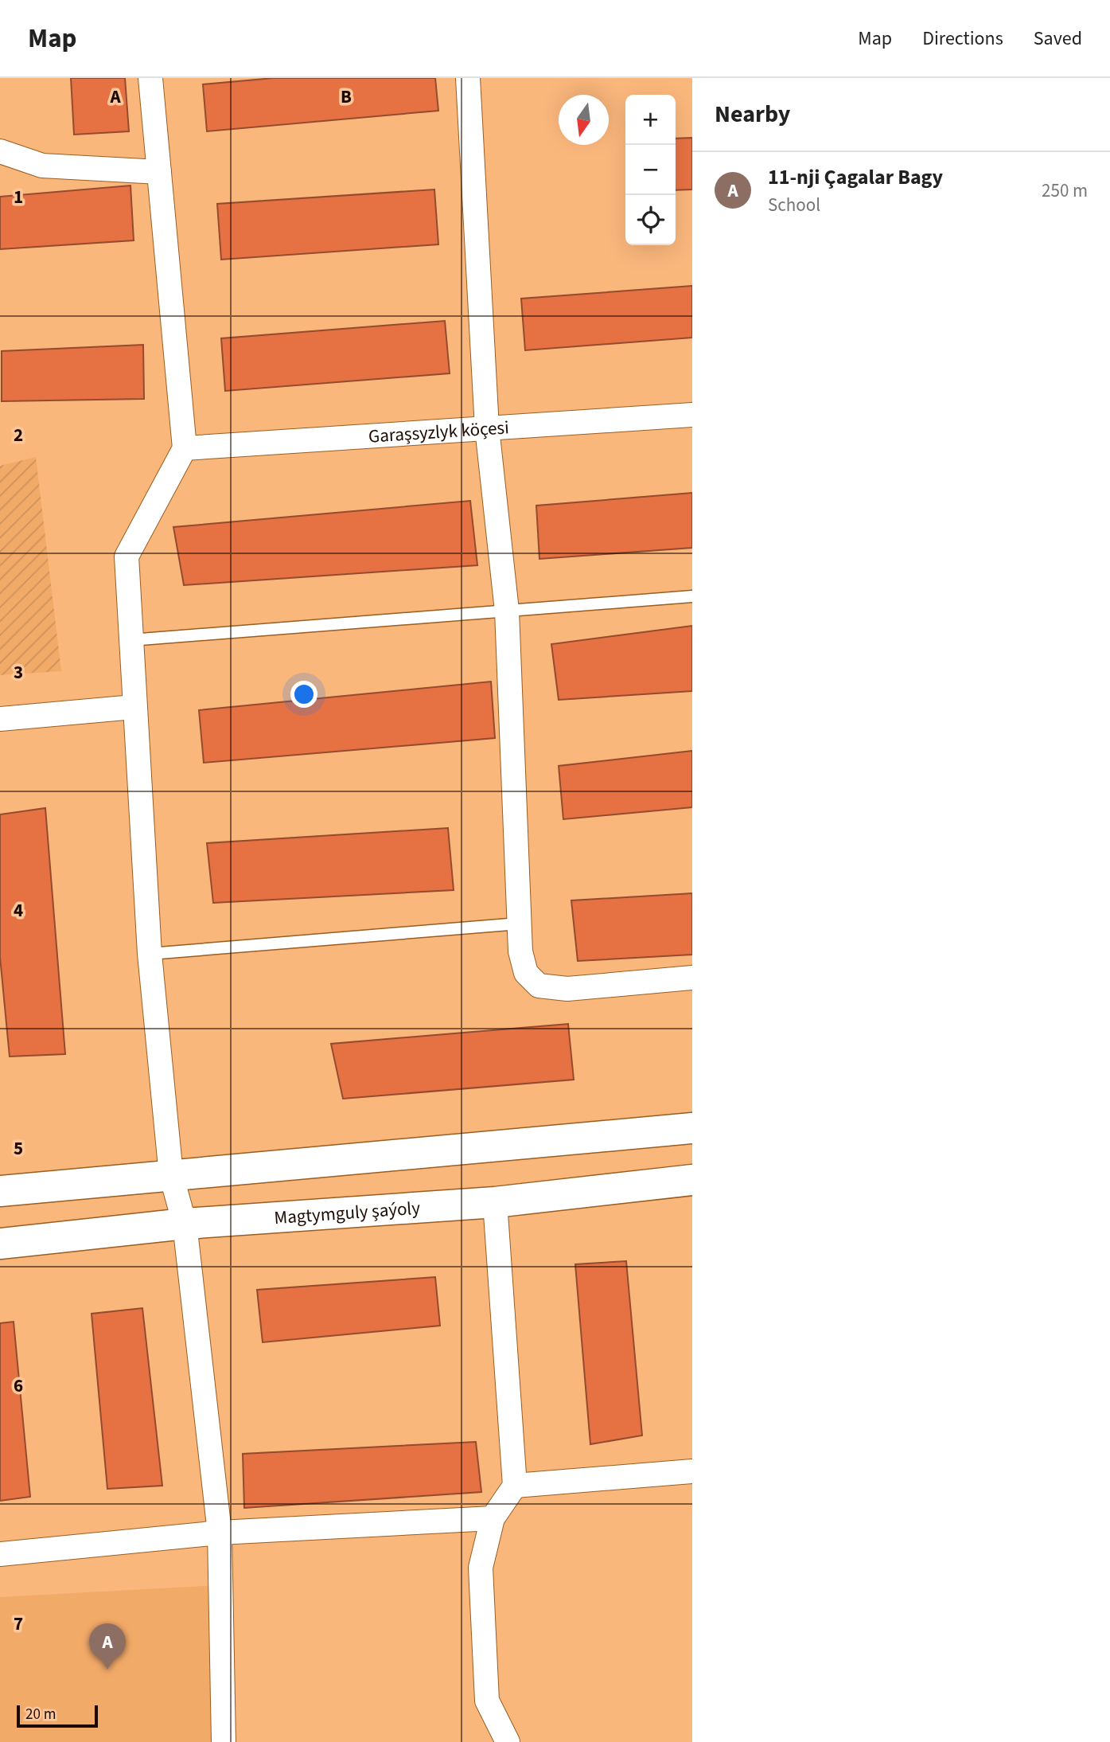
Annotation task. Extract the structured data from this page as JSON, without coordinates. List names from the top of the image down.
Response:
{
  "streets": {
    "street": ["Garaşsyzlyk köçesi", "Magtymguly şaýoly"]
  },
  "scale_bar": "20 m",
  "north": "bottom",
  "page": {
    "header": "Map",
    "nav": ["Map", "Directions", "Saved"],
    "heading": "Nearby",
    "map_buttons": ["+", "−"],
    "list": [
      {
        "mark": "A",
        "name": "11-nji Çagalar Bagy",
        "note": "School",
        "value": "250 m"
      }
    ],
    "pins": "A",
    "scale": "20 m"
  },
  "grid": {
    "columns": ["A", "B"],
    "rows": [
      "1",
      "2",
      "3",
      "4",
      "5",
      "6",
      "7"
    ]
  }
}
